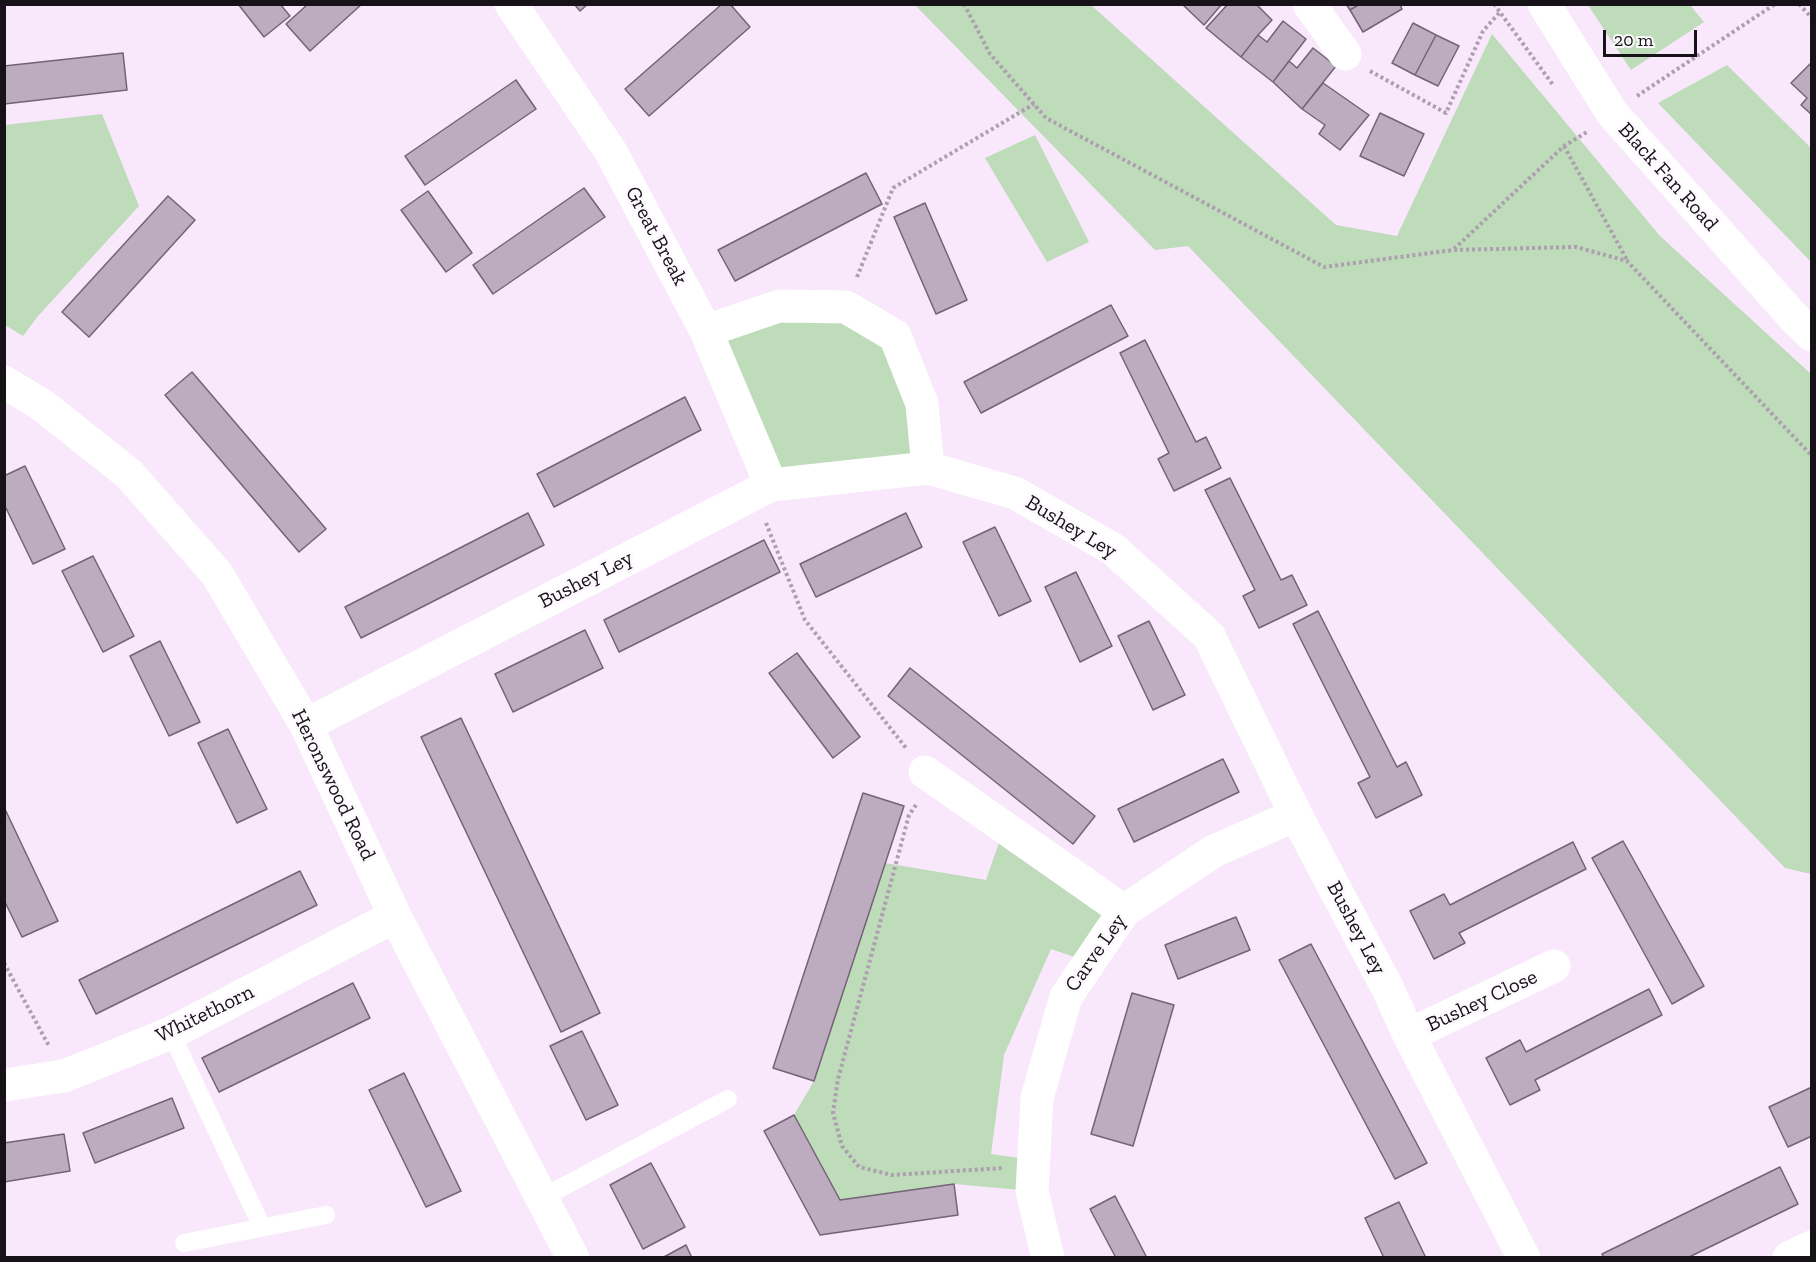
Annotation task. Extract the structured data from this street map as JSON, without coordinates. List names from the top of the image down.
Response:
{
  "streets": {
    "street": [
      "Black Fan Road",
      "Great Break",
      "Bushey Ley",
      "Heronswood Road",
      "Carve Ley",
      "Bushey Close",
      "Whitethorn"
    ]
  },
  "crossings": [
    ["Great Break", "Bushey Ley"],
    ["Bushey Ley", "Heronswood Road"],
    ["Bushey Ley", "Carve Ley"],
    ["Bushey Ley", "Bushey Close"],
    ["Heronswood Road", "Whitethorn"]
  ],
  "scale_bar": "20 m"
}
